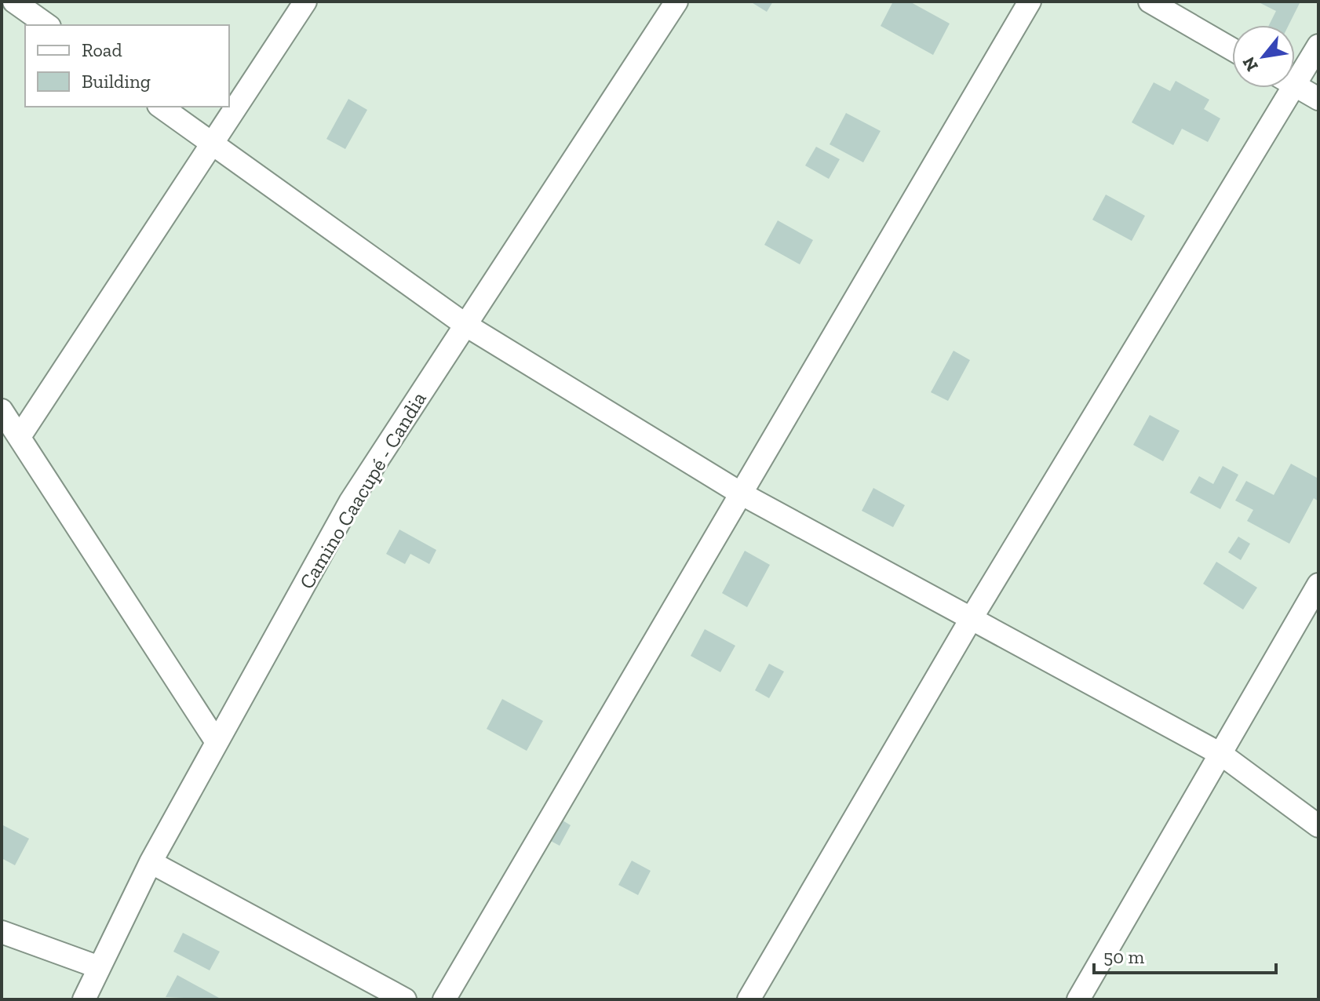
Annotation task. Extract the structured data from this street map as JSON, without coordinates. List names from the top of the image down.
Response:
{
  "streets": {
    "street": ["Camino Caacupé - Candia"]
  },
  "legend": ["Road", "Building"],
  "scale_bar": "50 m",
  "north": "bottom left"
}
